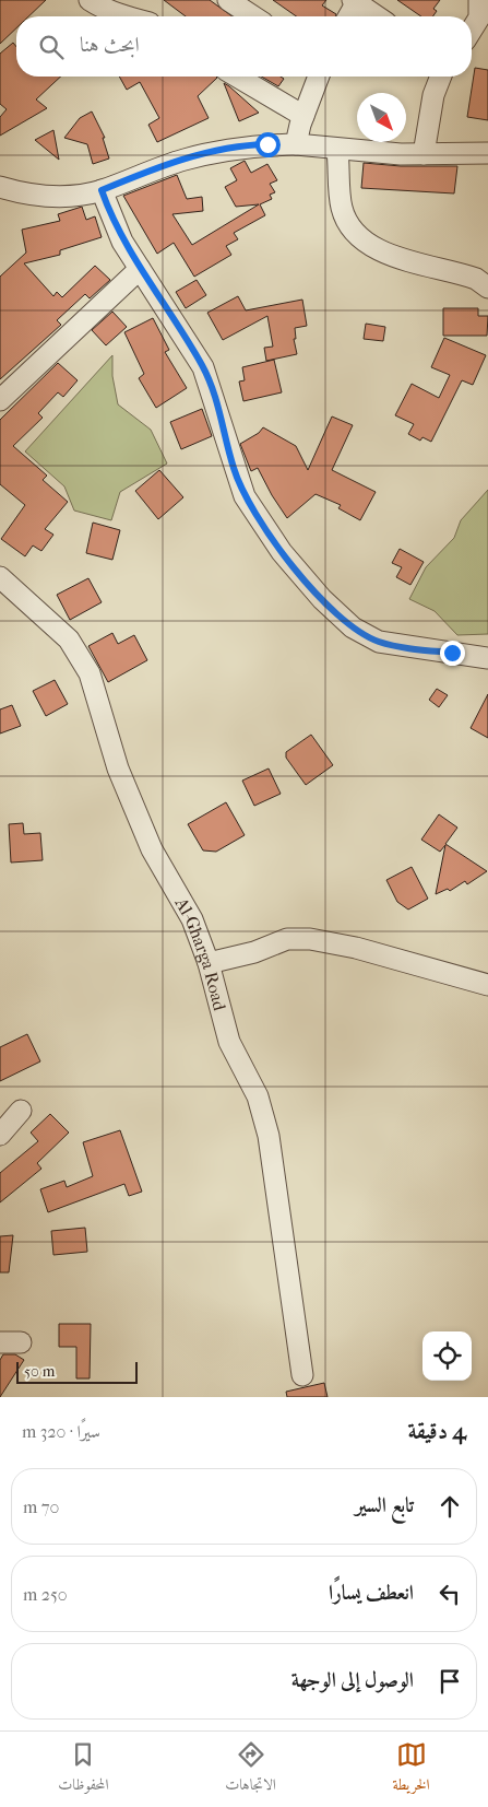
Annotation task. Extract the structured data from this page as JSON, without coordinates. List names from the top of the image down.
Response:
{
  "streets": {
    "street": ["Al-Gharga Road"]
  },
  "scale_bar": "50 m",
  "north": "bottom right",
  "page": {
    "search": "ابحث هنا",
    "scale": "50 m",
    "heading": ["4 دقيقة", "سيرًا · 320 m"],
    "list": [
      ["تابع السير", "70 m"],
      ["انعطف يسارًا", "250 m"],
      "الوصول إلى الوجهة"
    ],
    "nav": ["الخريطة", "الاتجاهات", "المحفوظات"]
  }
}
